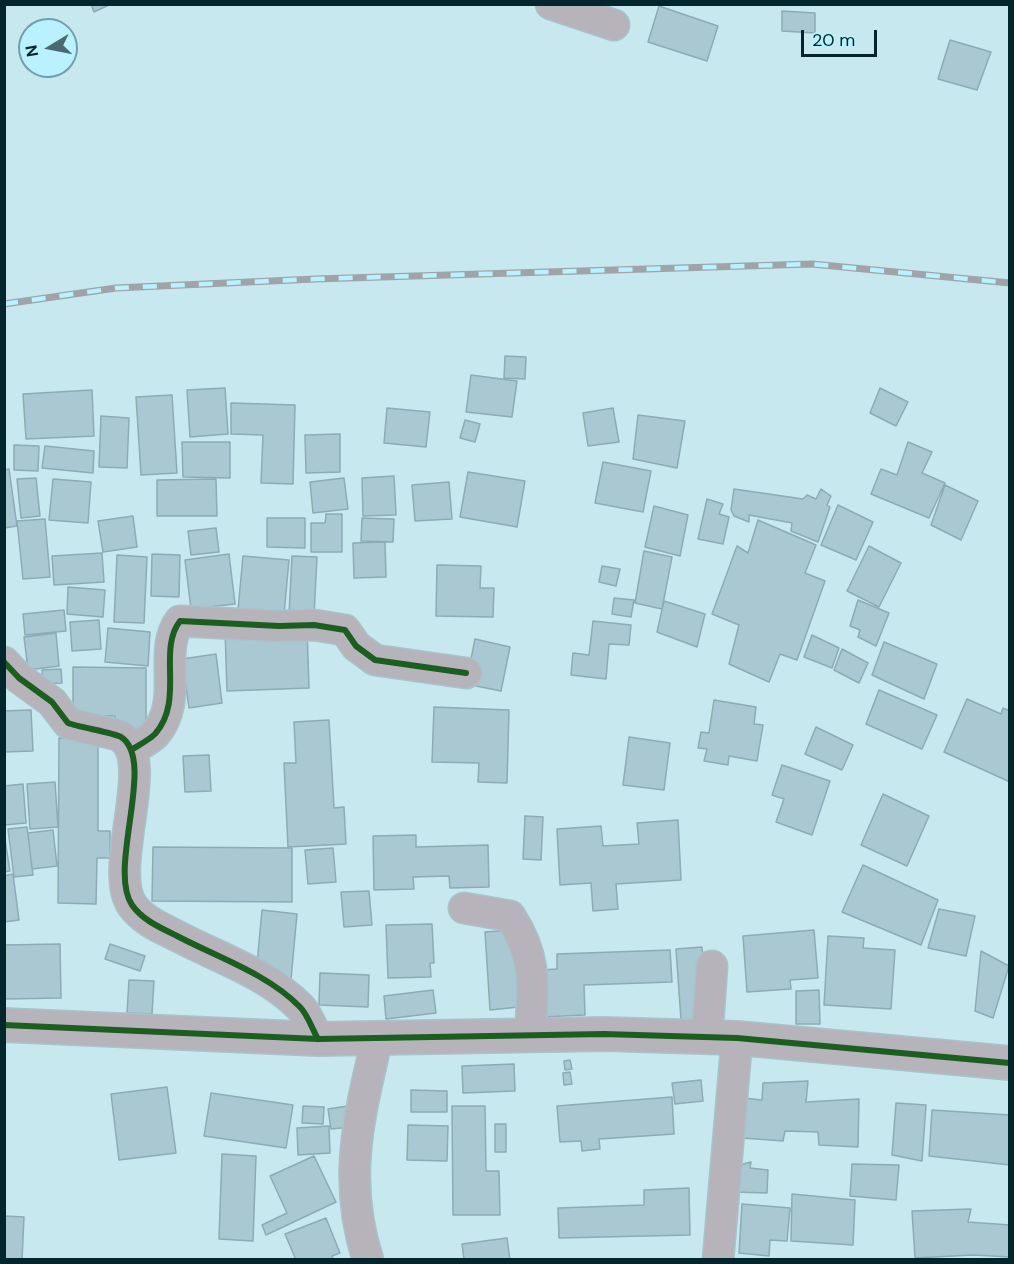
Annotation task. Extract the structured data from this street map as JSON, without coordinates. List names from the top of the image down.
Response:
{
  "scale_bar": "20 m",
  "north": "left"
}
